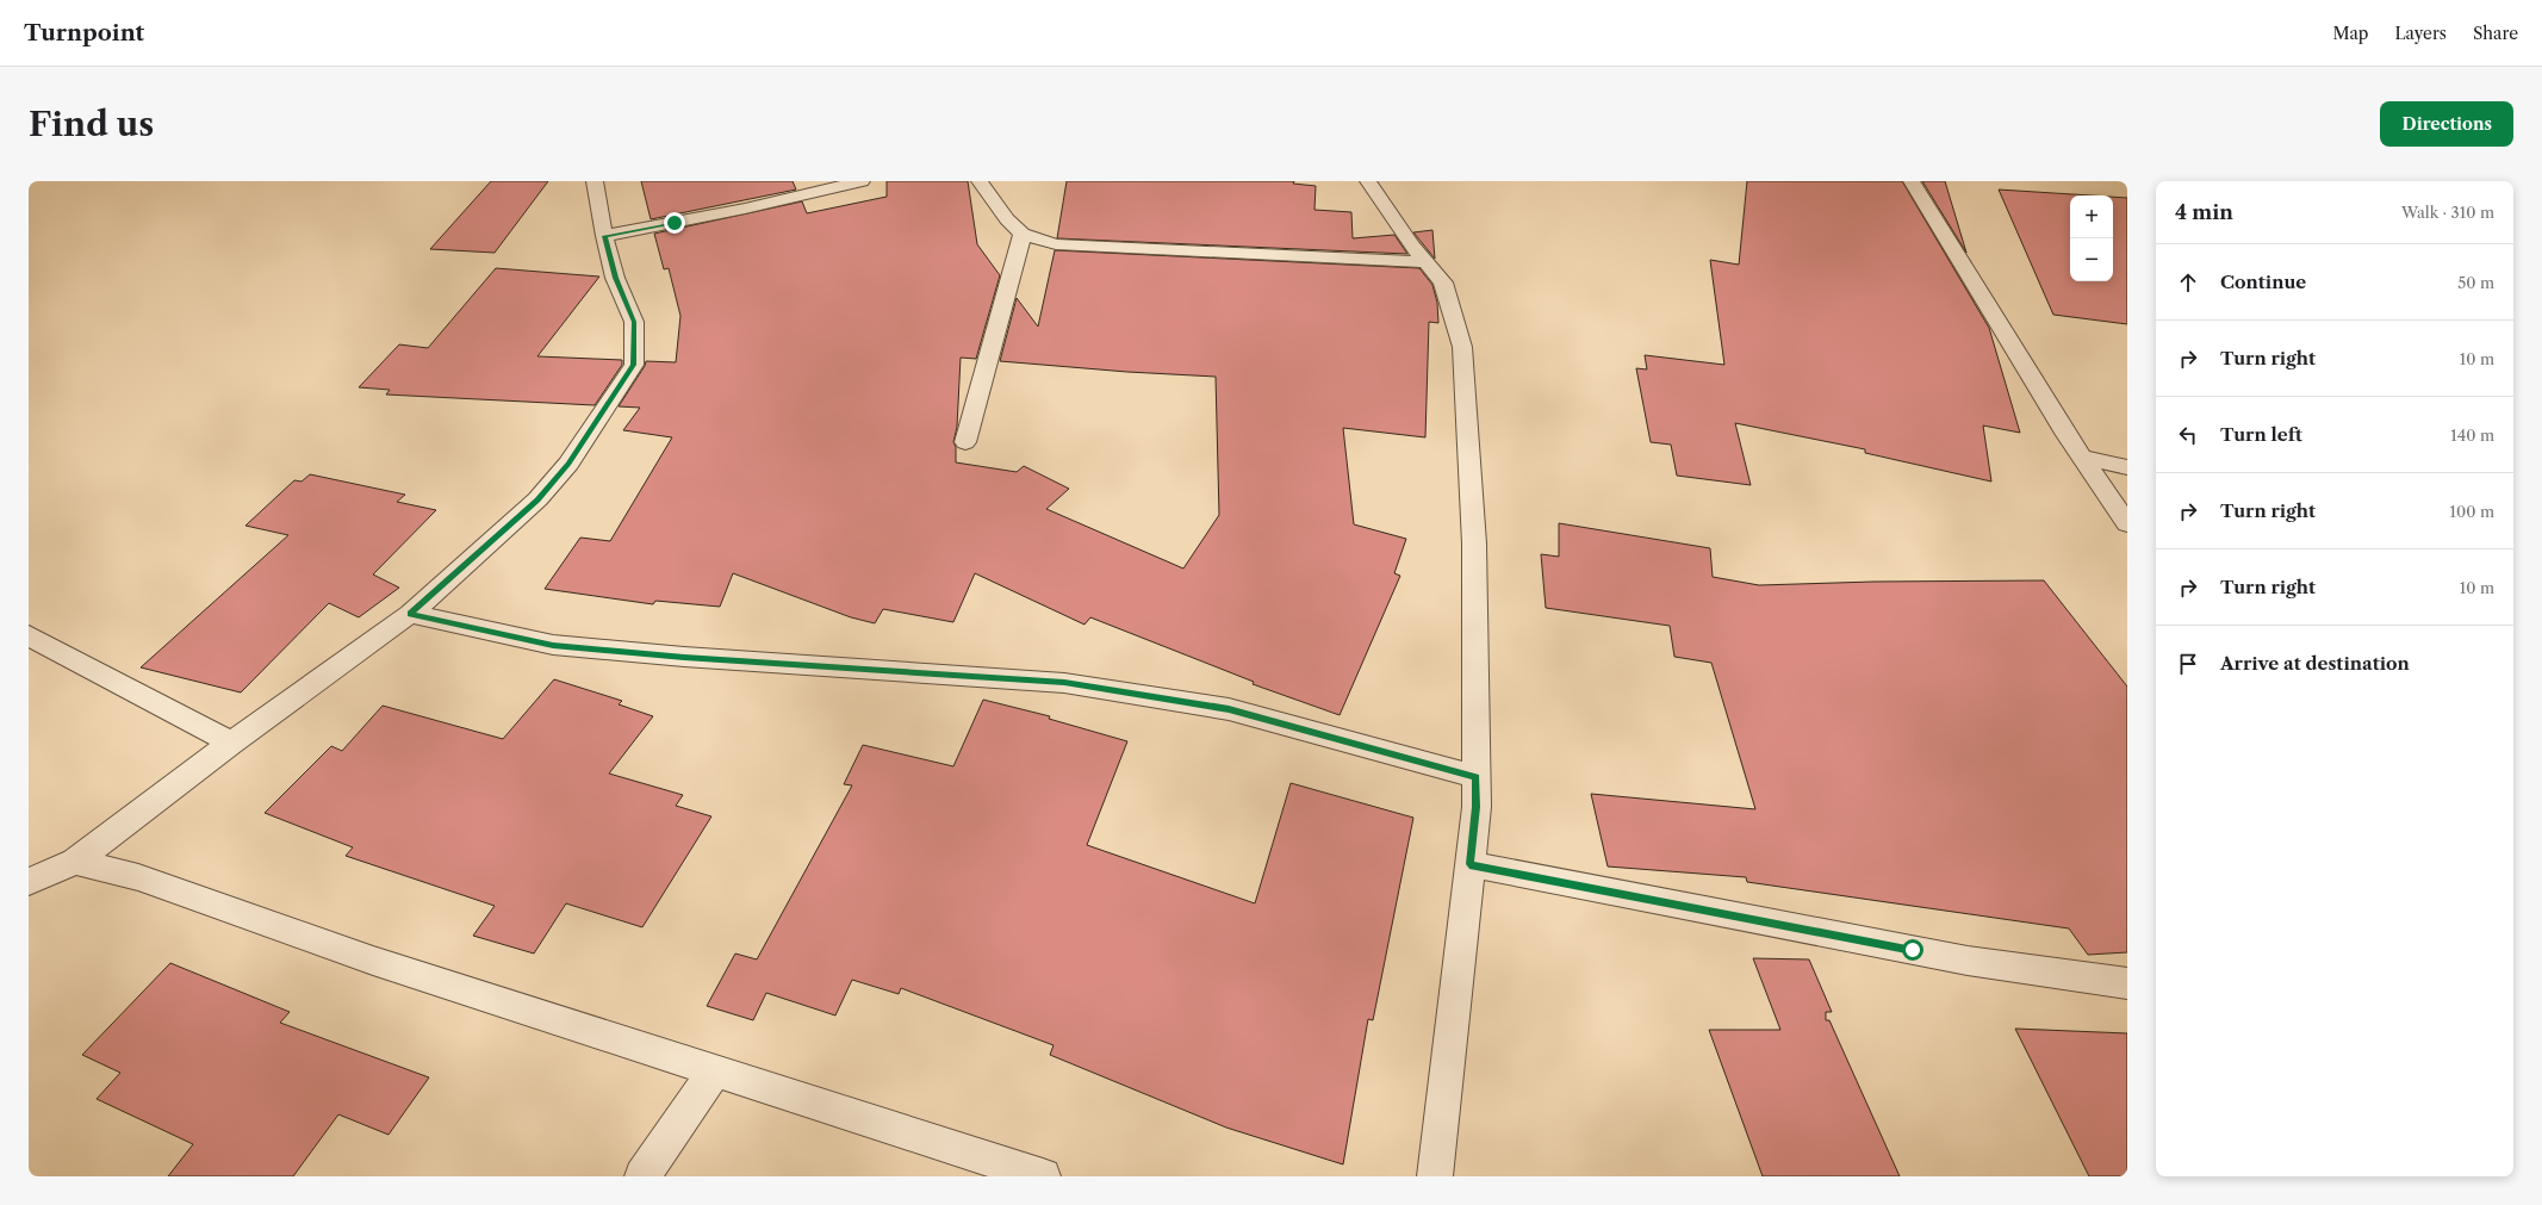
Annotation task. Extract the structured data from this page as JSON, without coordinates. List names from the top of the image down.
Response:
{
  "page": {
    "header": "Turnpoint",
    "nav": ["Map", "Layers", "Share"],
    "buttons": "Directions",
    "title": "Find us",
    "heading": ["4 min", "Walk · 310 m"],
    "map_buttons": ["+", "−"],
    "list": [
      ["Continue", "50 m"],
      ["Turn right", "10 m"],
      ["Turn left", "140 m"],
      ["Turn right", "100 m"],
      ["Turn right", "10 m"],
      "Arrive at destination"
    ]
  }
}
